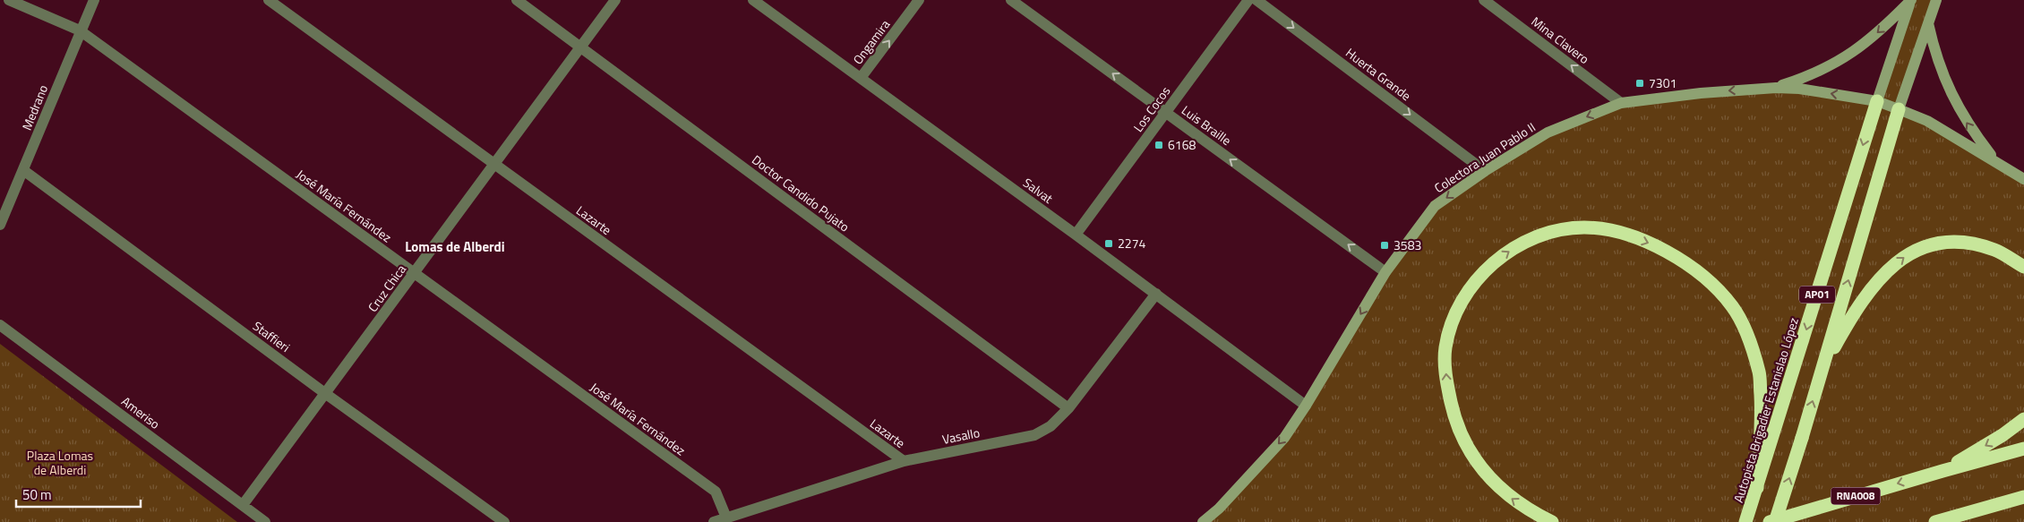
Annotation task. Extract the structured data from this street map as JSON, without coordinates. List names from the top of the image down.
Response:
{
  "streets": {
    "highway": ["AP01", "Autopista Brigadier Estanislao López", "RNA008"],
    "main road": ["Colectora Juan Pablo II"],
    "street": [
      "Mina Clavero",
      "Ongamira",
      "Huerta Grande",
      "Medrano",
      "Los Cocos",
      "Luis Braille",
      "Salvat",
      "Doctor Candido Pujato",
      "José María Fernández",
      "Lazarte",
      "Cruz Chica",
      "Staffieri",
      "Ameriso",
      "Vasallo"
    ]
  },
  "crossings": [
    ["Mina Clavero", "Colectora Juan Pablo II"],
    ["Ongamira", "Salvat"],
    ["Huerta Grande", "Colectora Juan Pablo II"],
    ["Medrano", "José María Fernández"],
    ["Medrano", "Staffieri"],
    ["Los Cocos", "Luis Braille"],
    ["Los Cocos", "Salvat"],
    ["Luis Braille", "Colectora Juan Pablo II"],
    ["Colectora Juan Pablo II", "Salvat"],
    ["Colectora Juan Pablo II", "AP01"],
    ["Colectora Juan Pablo II", "Autopista Brigadier Estanislao López"],
    ["Salvat", "Vasallo"],
    ["Doctor Candido Pujato", "Cruz Chica"],
    ["Doctor Candido Pujato", "Vasallo"],
    ["José María Fernández", "Cruz Chica"],
    ["José María Fernández", "Vasallo"],
    ["Lazarte", "Cruz Chica"],
    ["Lazarte", "Vasallo"],
    ["Cruz Chica", "Staffieri"],
    ["Cruz Chica", "Ameriso"]
  ],
  "one_way": [
    "Mina Clavero",
    "Ongamira",
    "Huerta Grande",
    "Luis Braille",
    "Colectora Juan Pablo II"
  ],
  "districts": ["Lomas de Alberdi"],
  "parks": ["Plaza Lomas de Alberdi"],
  "places": {
    "transit": [
      "7301",
      "6168",
      "2274",
      "3583"
    ]
  },
  "scale_bar": "50 m"
}
